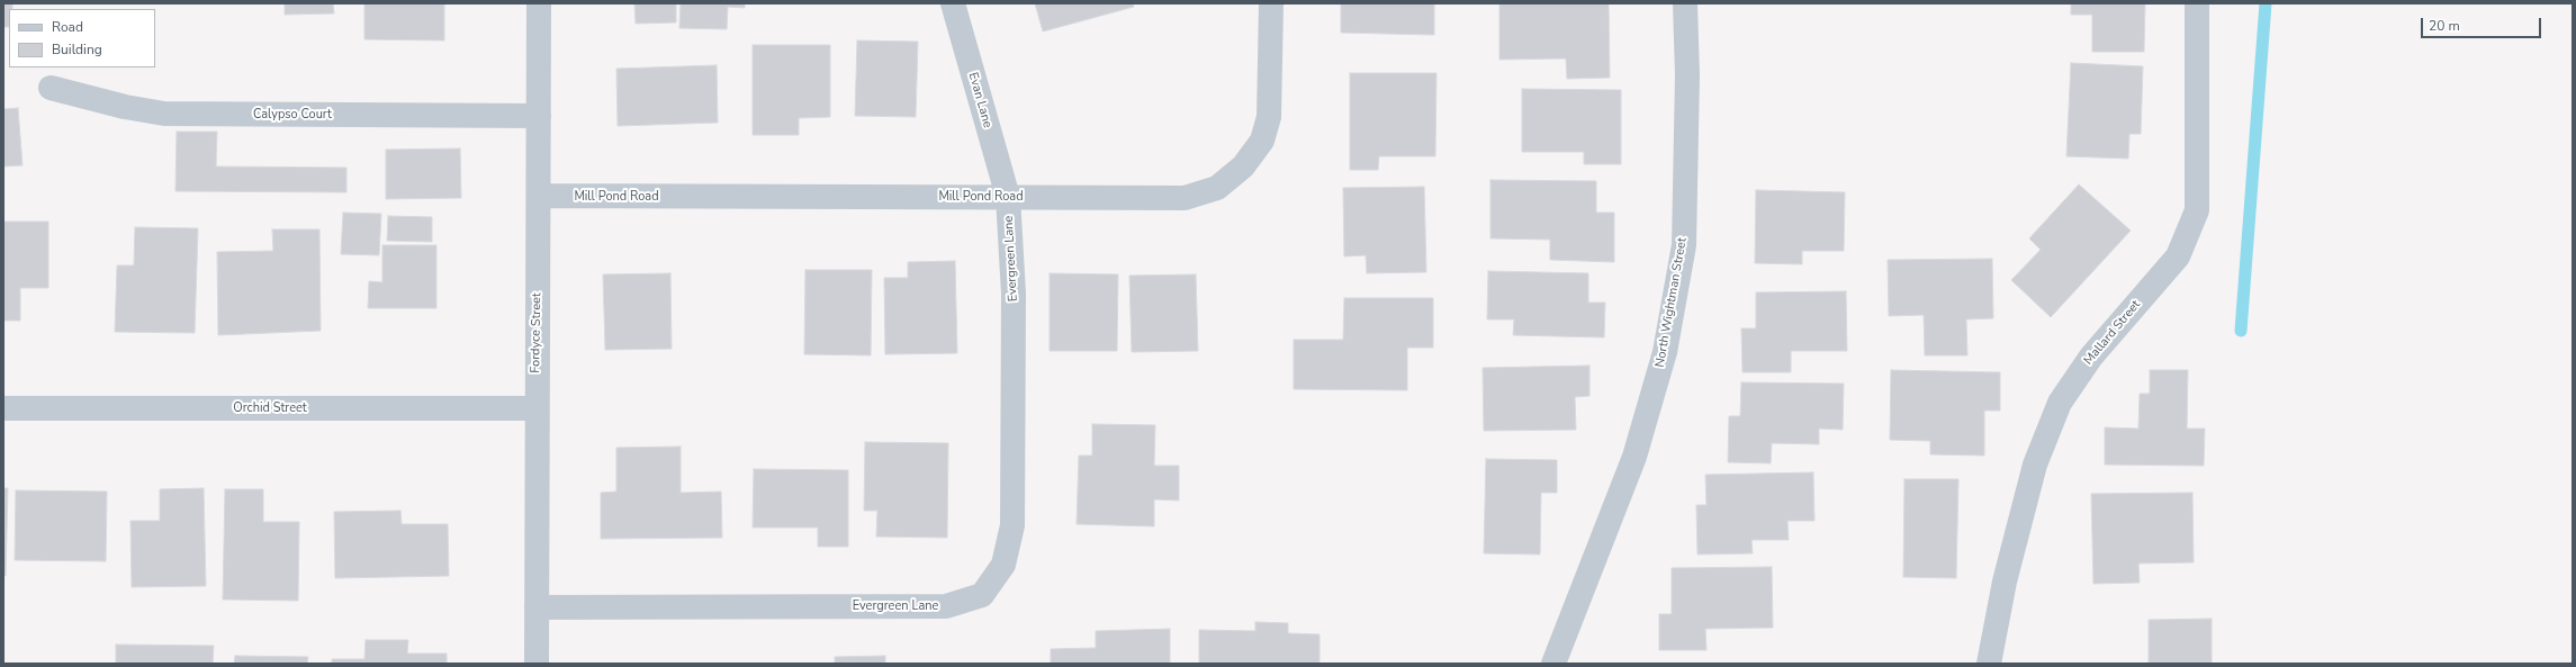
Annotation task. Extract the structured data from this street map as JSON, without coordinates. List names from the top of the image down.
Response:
{
  "streets": {
    "street": [
      "Evan Lane",
      "Calypso Court",
      "Mill Pond Road",
      "Evergreen Lane",
      "North Wightman Street",
      "Fordyce Street",
      "Mallard Street",
      "Orchid Street"
    ]
  },
  "crossings": [
    ["Evan Lane", "Mill Pond Road"],
    ["Evan Lane", "Evergreen Lane"],
    ["Calypso Court", "Fordyce Street"],
    ["Mill Pond Road", "Evergreen Lane"],
    ["Mill Pond Road", "Fordyce Street"],
    ["Evergreen Lane", "Fordyce Street"],
    ["Fordyce Street", "Orchid Street"]
  ],
  "legend": ["Road", "Building"],
  "scale_bar": "20 m"
}
